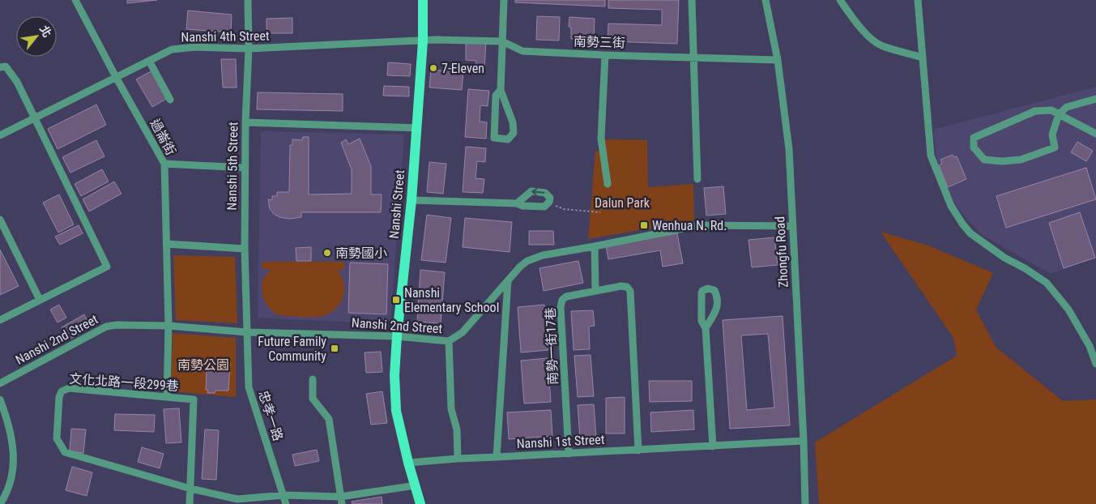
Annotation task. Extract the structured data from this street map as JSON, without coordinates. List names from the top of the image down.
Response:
{
  "streets": {
    "main road": ["Nanshi Street"],
    "street": [
      "Nanshi 4th Street",
      "南勢三街",
      "過崙街",
      "Nanshi 5th Street",
      "Zhongfu Road",
      "Nanshi 2nd Street",
      "南勢一街17巷",
      "文化北路一段299巷",
      "忠孝一路",
      "Nanshi 1st Street"
    ]
  },
  "crossings": [
    ["Nanshi 4th Street", "南勢三街"],
    ["Nanshi 4th Street", "過崙街"],
    ["Nanshi 4th Street", "Nanshi 5th Street"],
    ["Nanshi 4th Street", "Nanshi Street"],
    ["南勢三街", "Nanshi Street"],
    ["南勢三街", "Zhongfu Road"],
    ["過崙街", "Nanshi 2nd Street"],
    ["過崙街", "文化北路一段299巷"],
    ["Nanshi 5th Street", "Nanshi 2nd Street"],
    ["Nanshi 5th Street", "忠孝一路"],
    ["Nanshi Street", "Nanshi 2nd Street"],
    ["Nanshi Street", "文化北路一段299巷"],
    ["Zhongfu Road", "Nanshi 2nd Street"],
    ["Zhongfu Road", "Nanshi 1st Street"],
    ["Nanshi 2nd Street", "忠孝一路"],
    ["Nanshi 2nd Street", "Nanshi 1st Street"],
    ["南勢一街17巷", "Nanshi 1st Street"],
    ["文化北路一段299巷", "忠孝一路"]
  ],
  "parks": ["Dalun Park", "南勢公園"],
  "places": {
    "other": ["7-Eleven", "南勢國小"],
    "transit": ["Wenhua N. Rd.", "Nanshi Elementary School", "Future Family Community"]
  },
  "north": "top right"
}
